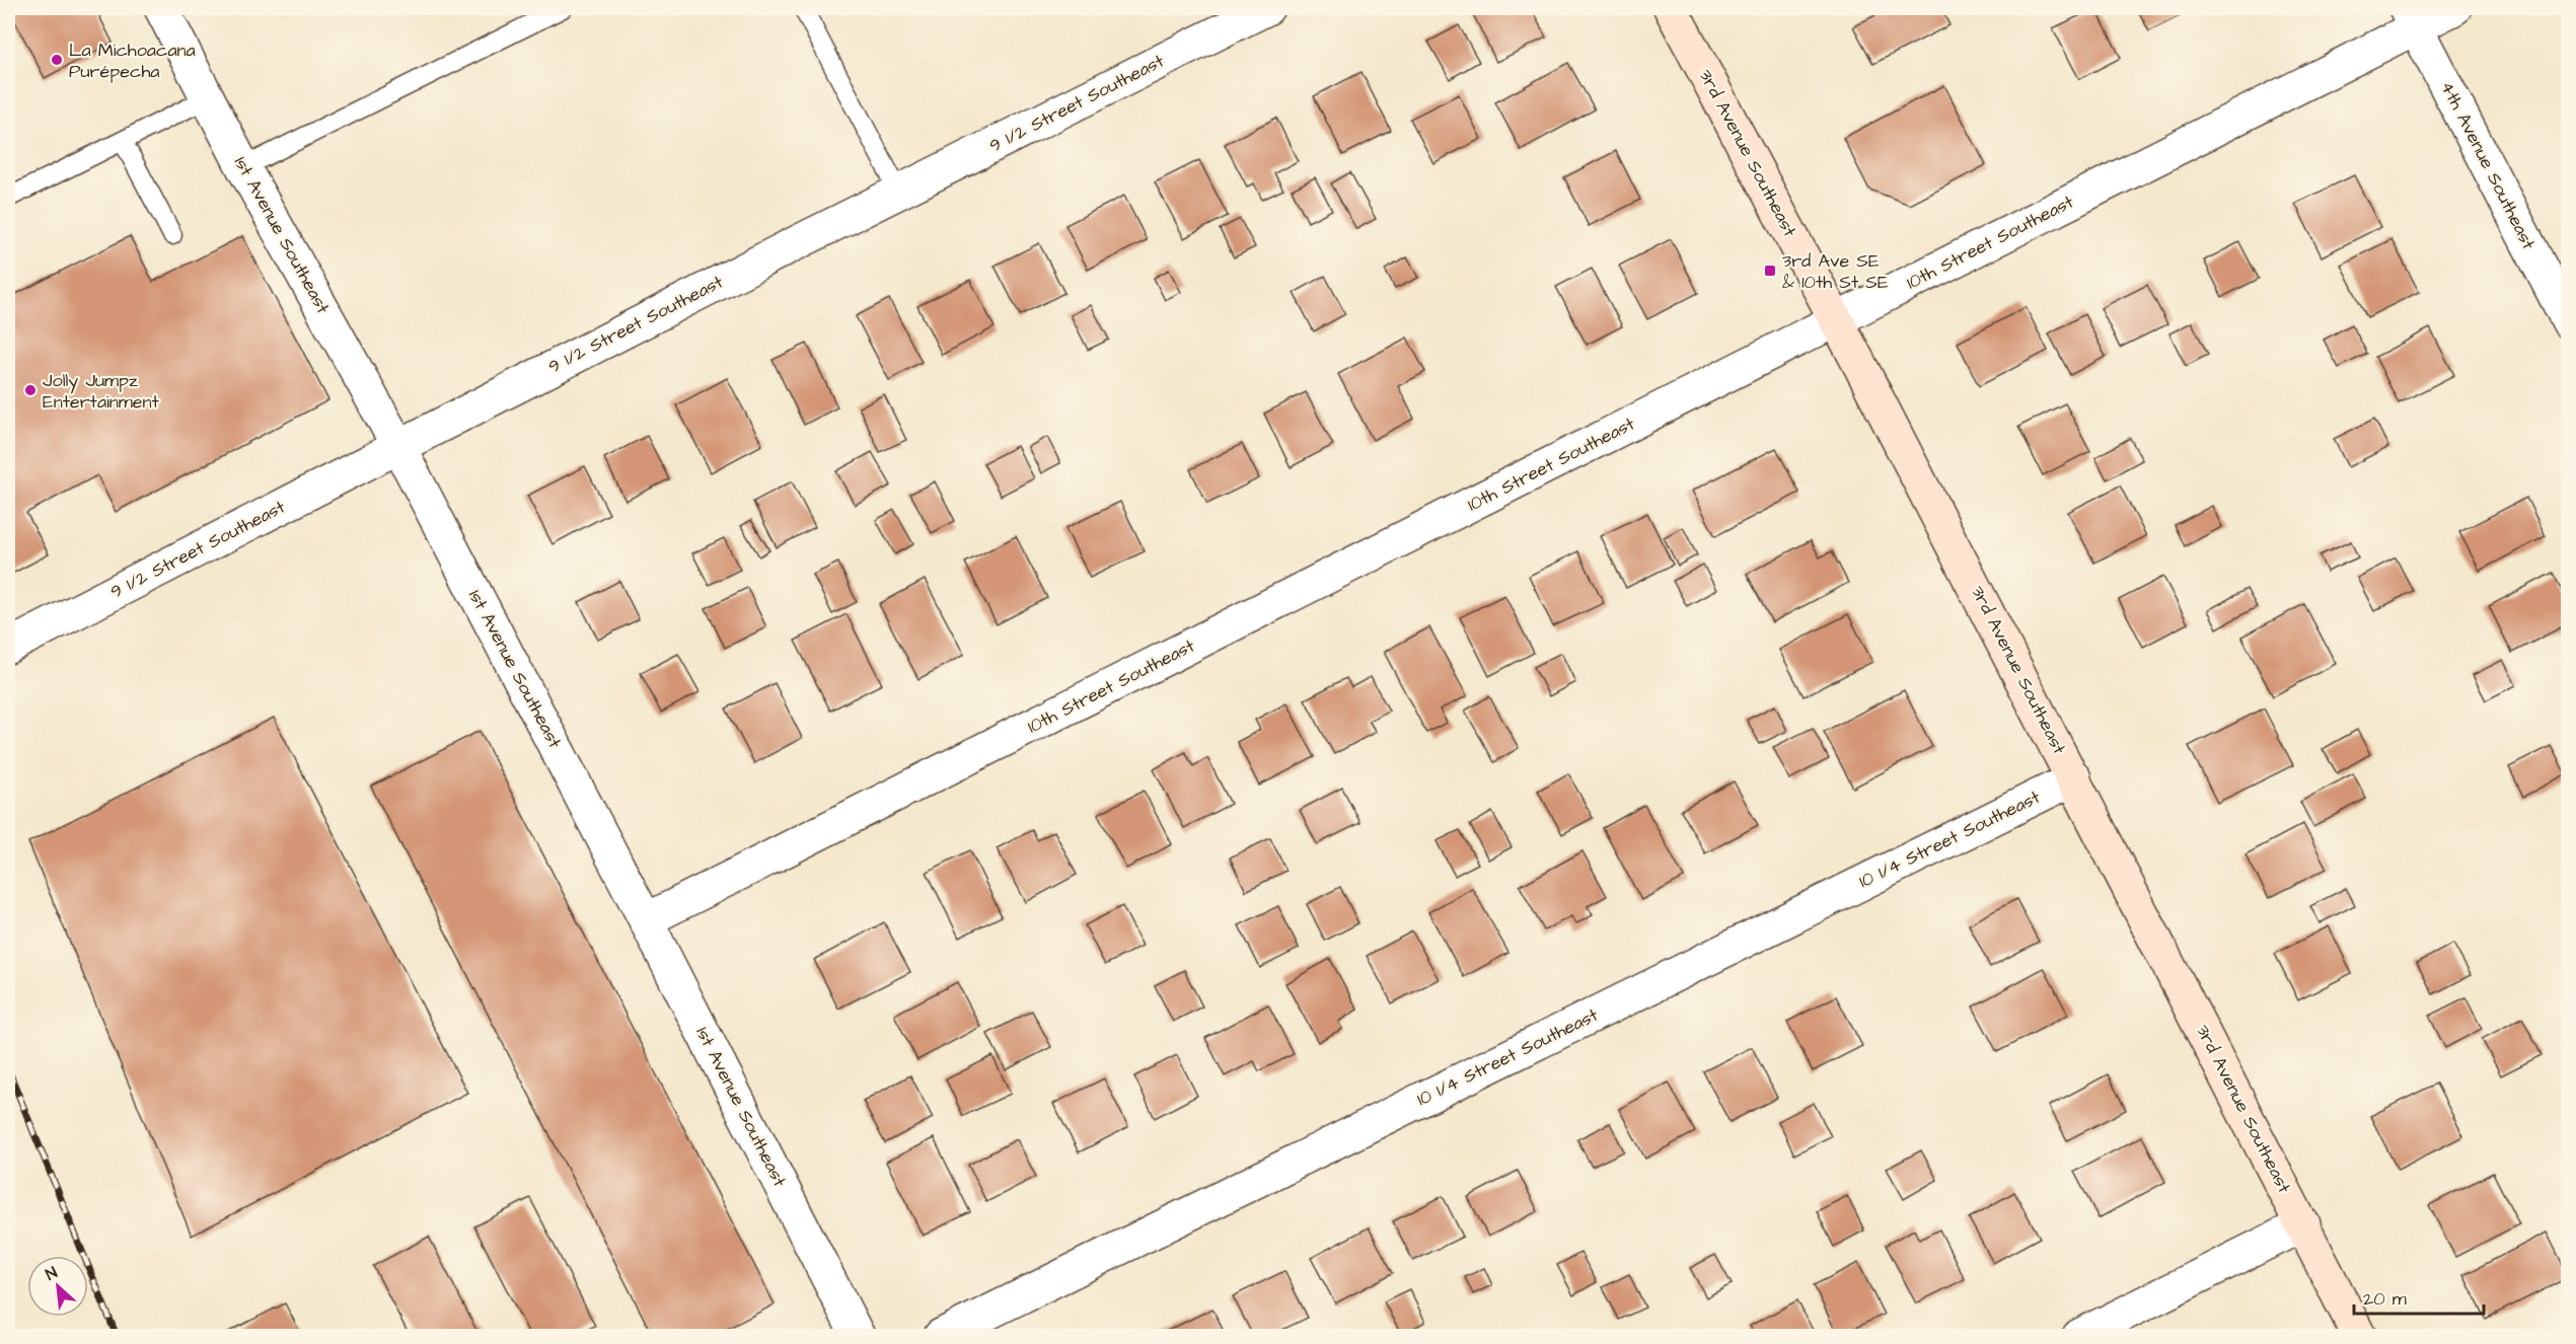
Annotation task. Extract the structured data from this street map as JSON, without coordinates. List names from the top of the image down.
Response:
{
  "streets": {
    "main road": ["3rd Avenue Southeast"],
    "street": [
      "9 1/2 Street Southeast",
      "4th Avenue Southeast",
      "1st Avenue Southeast",
      "10th Street Southeast",
      "10 1/4 Street Southeast"
    ]
  },
  "crossings": [
    ["9 1/2 Street Southeast", "1st Avenue Southeast"],
    ["3rd Avenue Southeast", "10th Street Southeast"],
    ["3rd Avenue Southeast", "10 1/4 Street Southeast"],
    ["4th Avenue Southeast", "10th Street Southeast"],
    ["1st Avenue Southeast", "10th Street Southeast"]
  ],
  "places": {
    "other": ["La Michoacana Purépecha", "Jolly Jumpz Entertainment"],
    "transit": ["3rd Ave SE & 10th St SE"]
  },
  "scale_bar": "20 m",
  "north": "top left"
}
